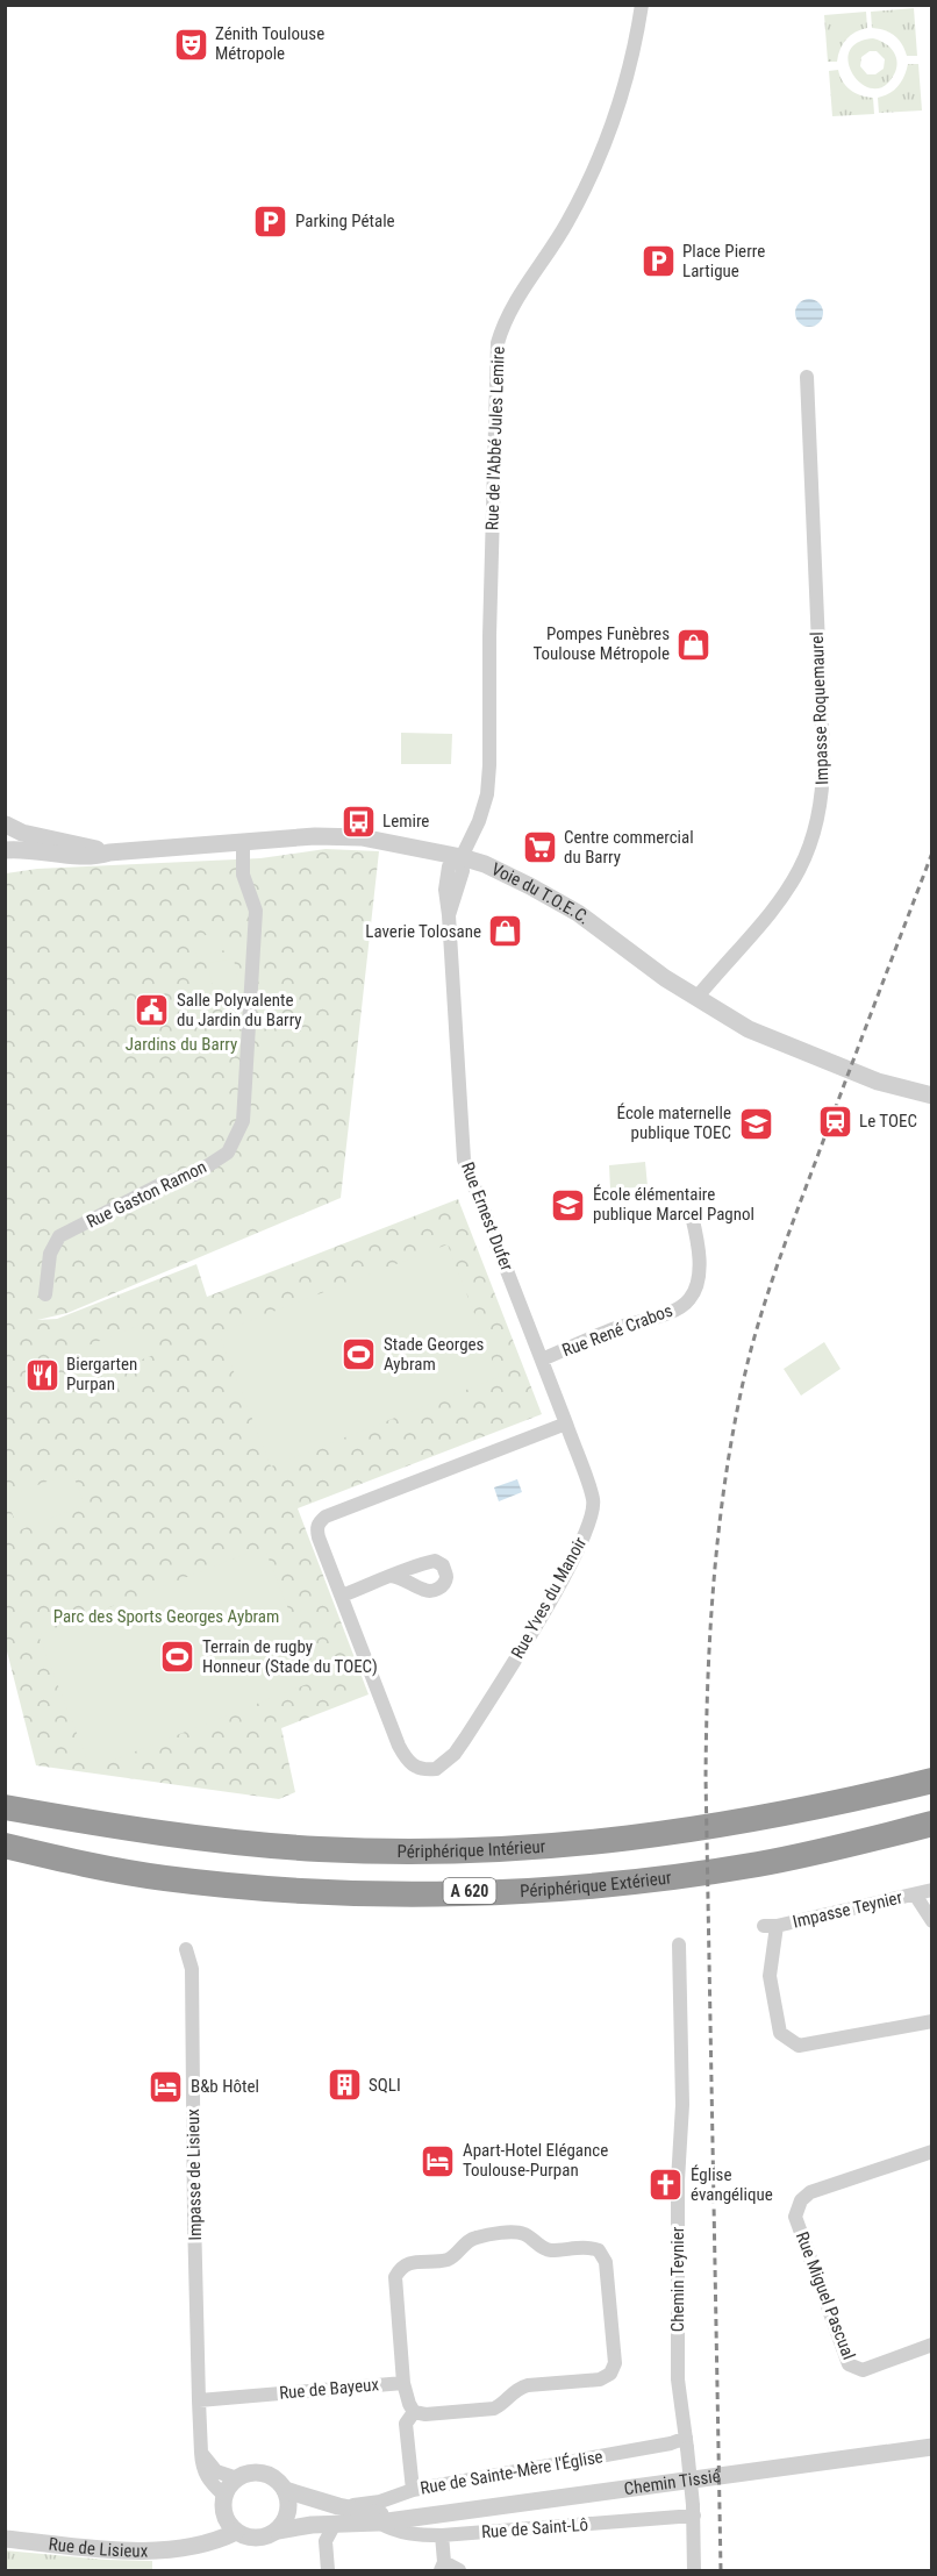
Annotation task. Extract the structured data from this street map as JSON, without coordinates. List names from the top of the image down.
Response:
{
  "streets": {
    "highway": ["Périphérique Intérieur", "Périphérique Extérieur", "A 620"],
    "street": [
      "Rue de l'Abbé Jules Lemire",
      "Impasse Roquemaurel",
      "Voie du T.O.E.C.",
      "Rue Gaston Ramon",
      "Rue Ernest Dufer",
      "Rue René Crabos",
      "Rue Yves du Manoir",
      "Impasse Teynier",
      "Impasse de Lisieux",
      "Chemin Teynier",
      "Rue Miguel Pascual",
      "Rue de Bayeux",
      "Rue de Sainte-Mère l'Église",
      "Chemin Tissié",
      "Rue de Saint-Lô",
      "Rue de Lisieux"
    ]
  },
  "crossings": [
    ["Rue de l'Abbé Jules Lemire", "Voie du T.O.E.C."],
    ["Rue de l'Abbé Jules Lemire", "Rue Ernest Dufer"],
    ["Impasse Roquemaurel", "Voie du T.O.E.C."],
    ["Voie du T.O.E.C.", "Rue Gaston Ramon"],
    ["Voie du T.O.E.C.", "Rue Ernest Dufer"],
    ["Rue Ernest Dufer", "Rue René Crabos"],
    ["Rue Ernest Dufer", "Rue Yves du Manoir"],
    ["Impasse de Lisieux", "Rue de Bayeux"],
    ["Chemin Teynier", "Rue de Sainte-Mère l'Église"],
    ["Chemin Teynier", "Rue de Saint-Lô"],
    ["Rue de Sainte-Mère l'Église", "Chemin Tissié"],
    ["Chemin Tissié", "Rue de Saint-Lô"],
    ["Chemin Tissié", "Rue de Lisieux"]
  ],
  "parks": ["Jardins du Barry", "Parc des Sports Georges Aybram"],
  "places": {
    "theatre": ["Zénith Toulouse Métropole"],
    "parking": ["Parking Pétale", "Place Pierre Lartigue"],
    "shop": ["Pompes Funèbres Toulouse Métropole", "Laverie Tolosane"],
    "bus stop": ["Lemire"],
    "supermarket": ["Centre commercial du Barry"],
    "public building": ["Salle Polyvalente du Jardin du Barry"],
    "station": ["Le TOEC"],
    "school or university": ["École maternelle publique TOEC", "École élémentaire publique Marcel Pagnol"],
    "sports": ["Stade Georges Aybram", "Terrain de rugby Honneur (Stade du TOEC)"],
    "restaurant": ["Biergarten Purpan"],
    "building": ["SQLI"],
    "hotel": ["B&b Hôtel", "Apart-Hotel Elégance Toulouse-Purpan"],
    "church": ["Église évangélique"]
  }
}
